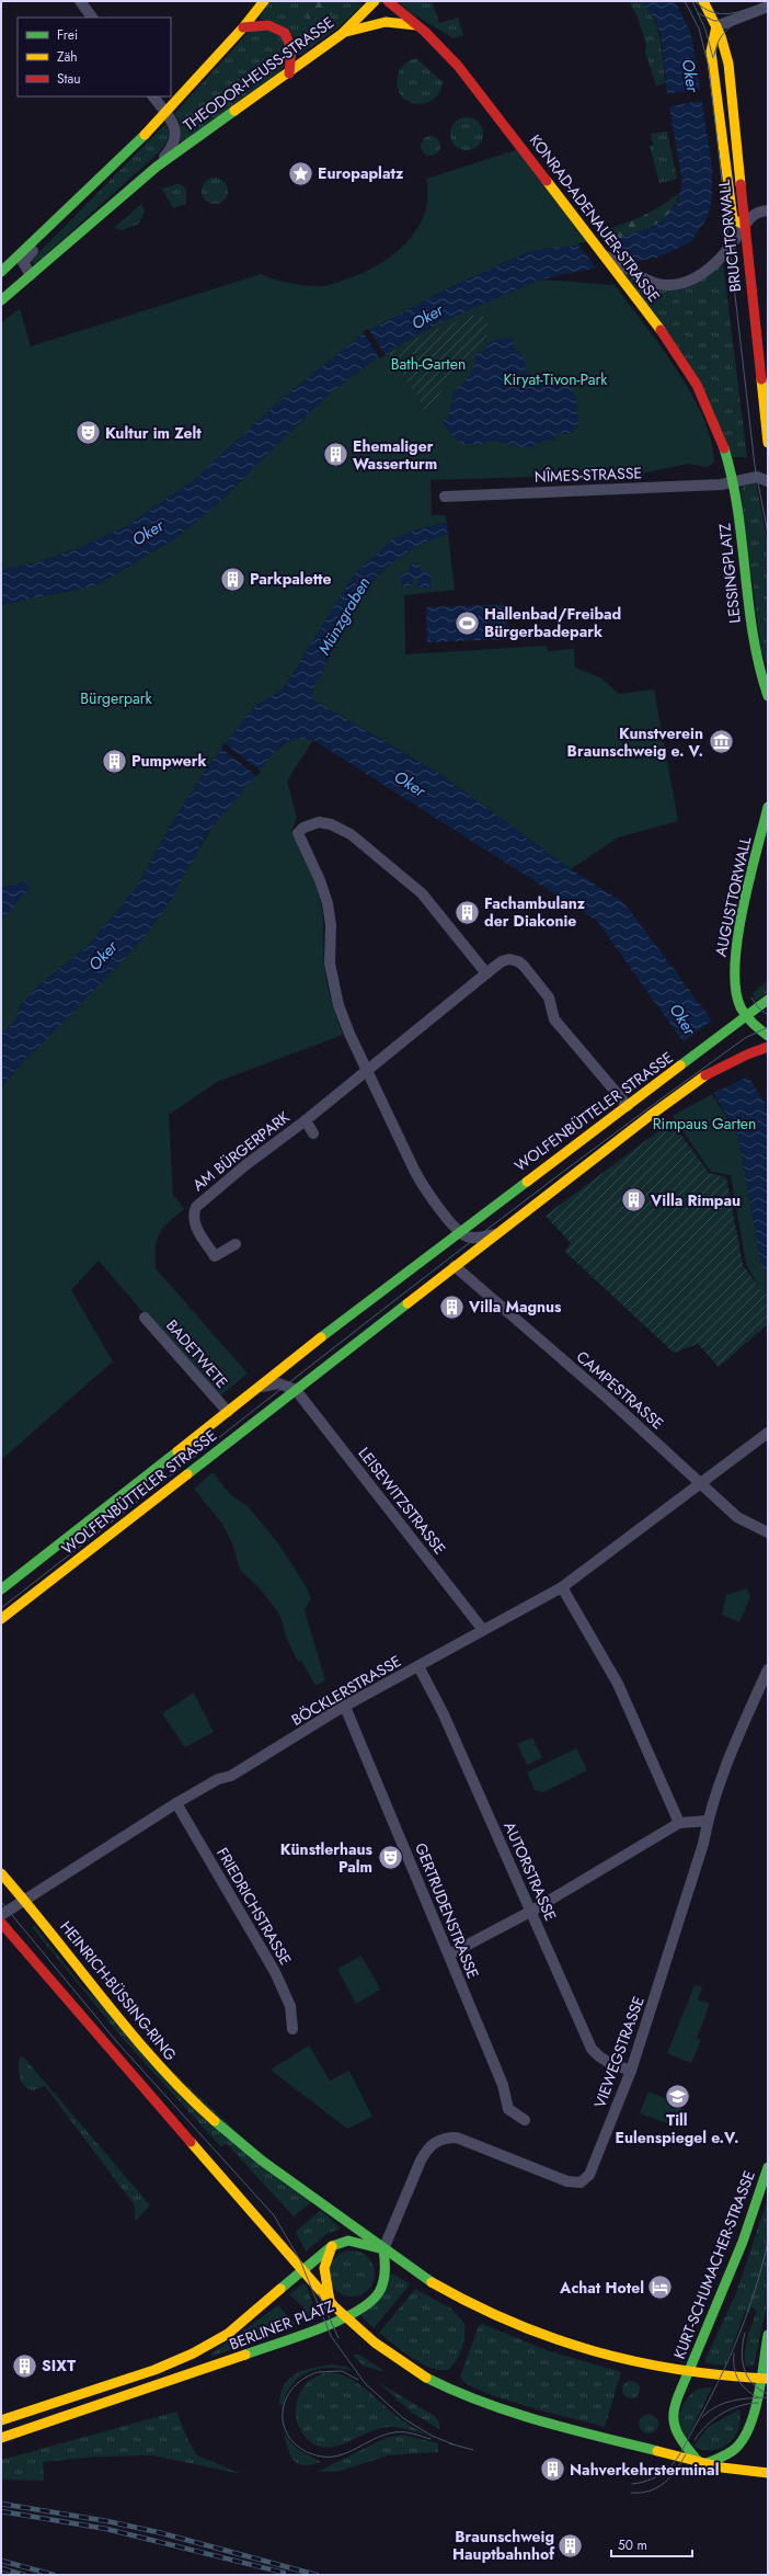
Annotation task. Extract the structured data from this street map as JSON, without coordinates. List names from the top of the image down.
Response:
{
  "streets": {
    "main road": [
      "THEODOR-HEUSS-STRASSE",
      "KONRAD-ADENAUER-STRASSE",
      "BRUCHTORWALL",
      "LESSINGPLATZ",
      "AUGUSTTORWALL",
      "WOLFENBÜTTELER STRASSE",
      "HEINRICH-BÜSSING-RING",
      "KURT-SCHUMACHER-STRASSE",
      "BERLINER PLATZ"
    ],
    "street": [
      "NÎMES-STRASSE",
      "AM BÜRGERPARK",
      "BADETWETE",
      "CAMPESTRASSE",
      "LEISEWITZSTRASSE",
      "BÖCKLERSTRASSE",
      "AUTORSTRASSE",
      "FRIEDRICHSTRASSE",
      "GERTRUDENSTRASSE",
      "VIEWEGSTRASSE"
    ]
  },
  "crossings": [
    ["KONRAD-ADENAUER-STRASSE", "NÎMES-STRASSE"],
    ["KONRAD-ADENAUER-STRASSE", "LESSINGPLATZ"],
    ["NÎMES-STRASSE", "LESSINGPLATZ"],
    ["AUGUSTTORWALL", "WOLFENBÜTTELER STRASSE"],
    ["WOLFENBÜTTELER STRASSE", "AM BÜRGERPARK"],
    ["WOLFENBÜTTELER STRASSE", "BADETWETE"],
    ["WOLFENBÜTTELER STRASSE", "CAMPESTRASSE"],
    ["WOLFENBÜTTELER STRASSE", "LEISEWITZSTRASSE"],
    ["CAMPESTRASSE", "BÖCKLERSTRASSE"],
    ["LEISEWITZSTRASSE", "BÖCKLERSTRASSE"],
    ["BÖCKLERSTRASSE", "AUTORSTRASSE"],
    ["BÖCKLERSTRASSE", "FRIEDRICHSTRASSE"],
    ["BÖCKLERSTRASSE", "GERTRUDENSTRASSE"],
    ["BÖCKLERSTRASSE", "HEINRICH-BÜSSING-RING"],
    ["AUTORSTRASSE", "VIEWEGSTRASSE"],
    ["HEINRICH-BÜSSING-RING", "VIEWEGSTRASSE"],
    ["HEINRICH-BÜSSING-RING", "BERLINER PLATZ"],
    ["VIEWEGSTRASSE", "BERLINER PLATZ"],
    ["KURT-SCHUMACHER-STRASSE", "BERLINER PLATZ"]
  ],
  "water": ["Oker", "Münzgraben"],
  "parks": [
    "Bath-Garten",
    "Kiryat-Tivon-Park",
    "Bürgerpark",
    "Rimpaus Garten"
  ],
  "places": {
    "place": ["Europaplatz"],
    "theatre": ["Kultur im Zelt", "Künstlerhaus Palm"],
    "building": [
      "Ehemaliger Wasserturm",
      "Parkpalette",
      "Pumpwerk",
      "Fachambulanz der Diakonie",
      "Villa Rimpau",
      "Villa Magnus",
      "SIXT",
      "Nahverkehrsterminal",
      "Braunschweig Hauptbahnhof"
    ],
    "sports": ["Hallenbad/Freibad Bürgerbadepark"],
    "museum": ["Kunstverein Braunschweig e. V."],
    "school or university": ["Till Eulenspiegel e.V."],
    "hotel": ["Achat Hotel"]
  },
  "legend": ["Frei", "Zäh", "Stau"],
  "scale_bar": "50 m"
}
